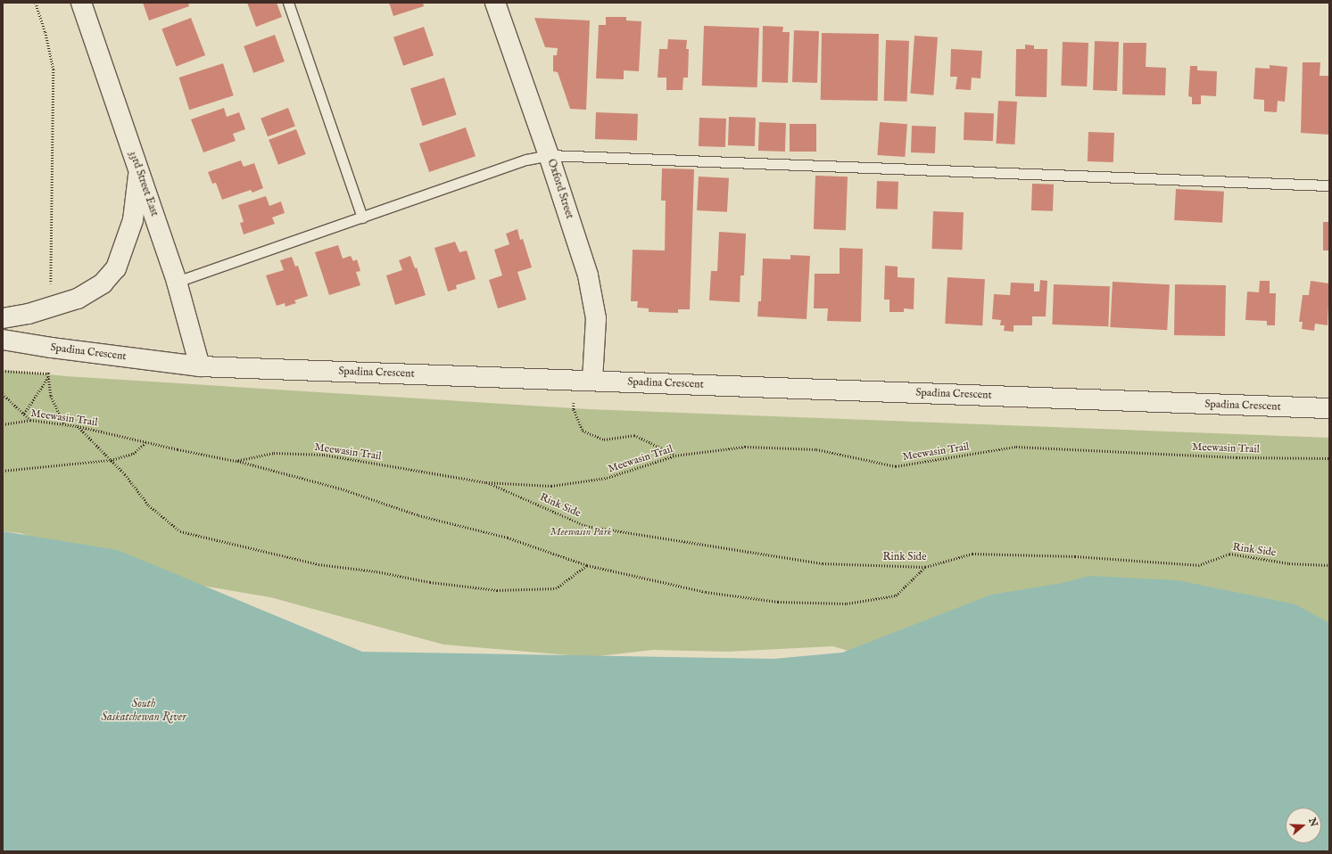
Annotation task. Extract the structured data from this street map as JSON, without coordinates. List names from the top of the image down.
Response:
{
  "streets": {
    "street": ["33rd Street East", "Oxford Street", "Spadina Crescent"],
    "path": ["Meewasin Trail", "Rink Side"]
  },
  "crossings": [
    ["33rd Street East", "Spadina Crescent"],
    ["Oxford Street", "Spadina Crescent"],
    ["Meewasin Trail", "Rink Side"]
  ],
  "water": ["South Saskatchewan River"],
  "parks": ["Meewasin Park"],
  "north": "right"
}
